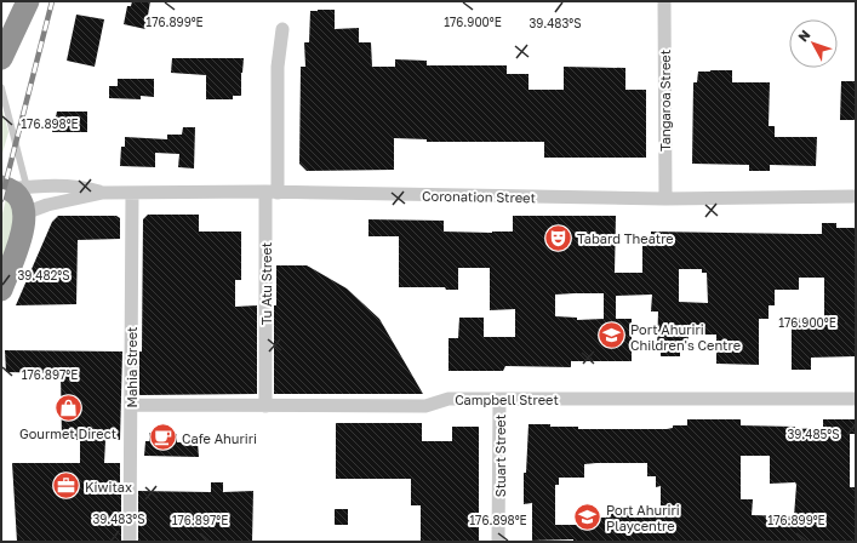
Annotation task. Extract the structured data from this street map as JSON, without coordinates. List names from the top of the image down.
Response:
{
  "streets": {
    "street": [
      "Tangaroa Street",
      "Coronation Street",
      "Tu Atu Street",
      "Mahia Street",
      "Campbell Street",
      "Stuart Street"
    ]
  },
  "crossings": [
    ["Tangaroa Street", "Coronation Street"],
    ["Coronation Street", "Tu Atu Street"],
    ["Coronation Street", "Mahia Street"],
    ["Tu Atu Street", "Campbell Street"],
    ["Mahia Street", "Campbell Street"],
    ["Campbell Street", "Stuart Street"]
  ],
  "places": {
    "theatre": ["Tabard Theatre"],
    "school or university": ["Port Ahuriri Children's Centre", "Port Ahuriri Playcentre"],
    "shop": ["Gourmet Direct"],
    "cafe": ["Cafe Ahuriri"],
    "office": ["Kiwitax"]
  },
  "north": "top left",
  "coordinates": [
    "176.899°E",
    "176.900°E",
    "39.483°S",
    "176.898°E",
    "39.482°S",
    "176.897°E",
    "39.485°S"
  ]
}
